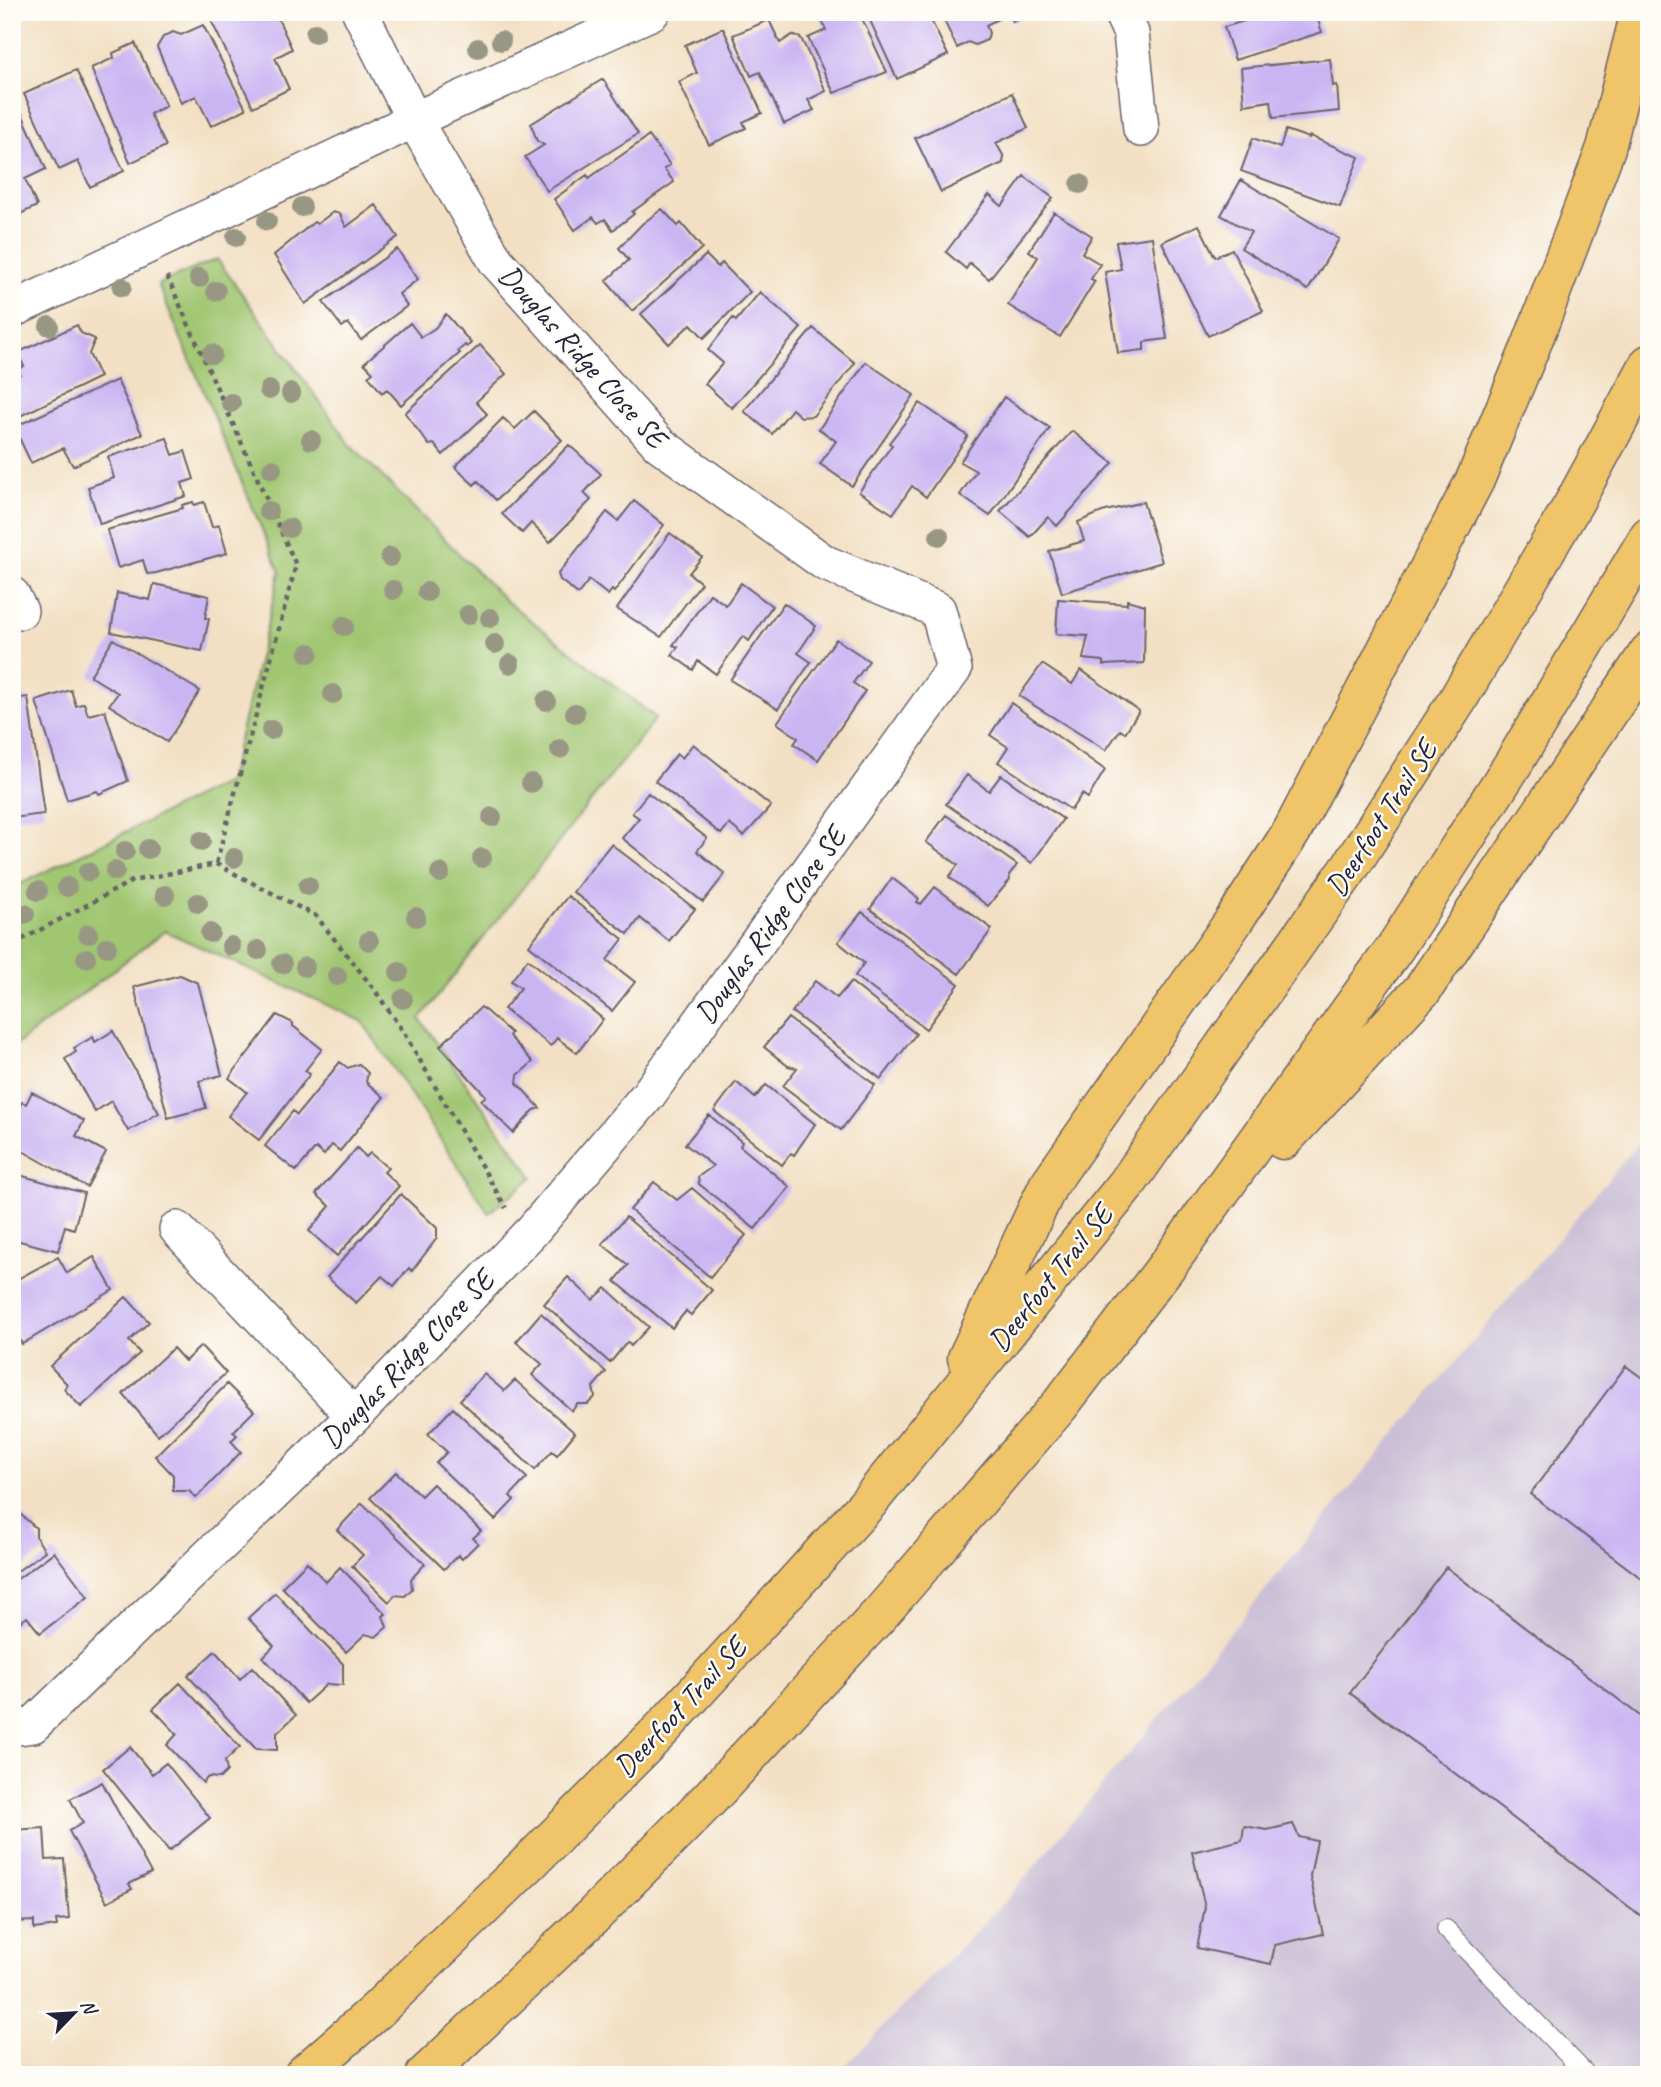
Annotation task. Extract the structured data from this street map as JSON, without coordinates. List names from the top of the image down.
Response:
{
  "streets": {
    "highway": ["Deerfoot Trail SE"],
    "street": ["Douglas Ridge Close SE"]
  },
  "north": "top right"
}
